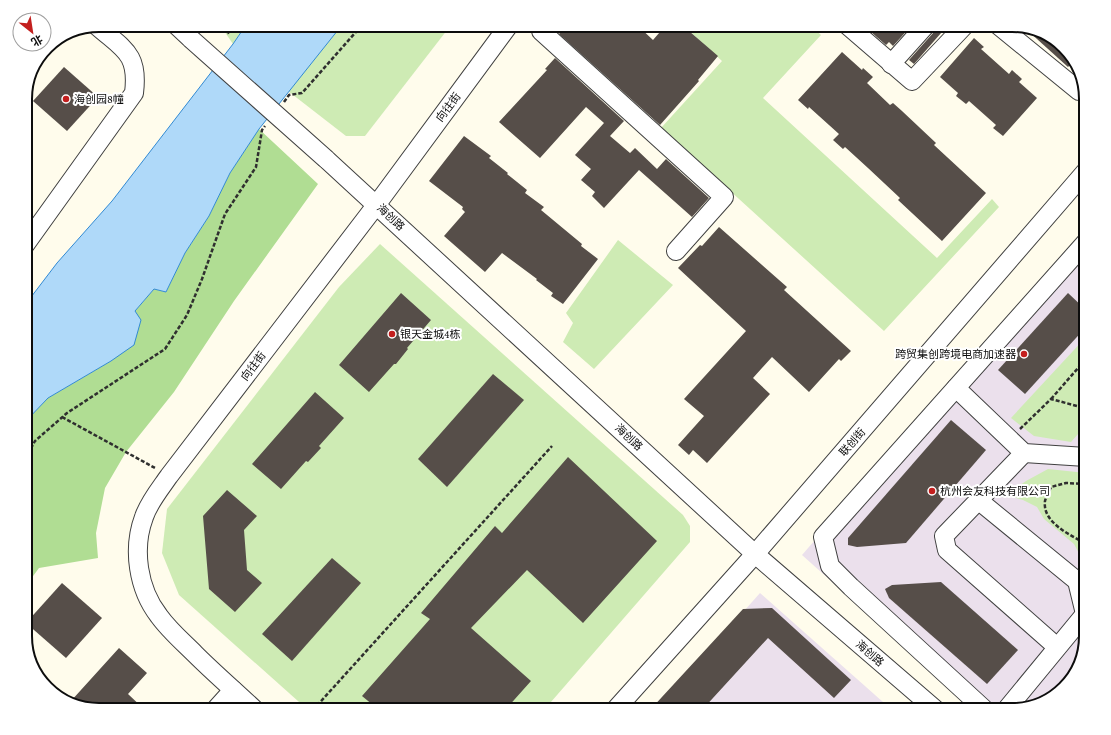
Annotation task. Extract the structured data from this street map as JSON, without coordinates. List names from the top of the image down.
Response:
{
  "streets": {
    "street": ["向往街", "海创路", "联创街"]
  },
  "crossings": [
    ["向往街", "海创路"],
    ["海创路", "联创街"]
  ],
  "places": [
    "海创园8幢",
    "银天金城4栋",
    "跨贸集创跨境电商加速器",
    "杭州会友科技有限公司"
  ],
  "north": "bottom right"
}
